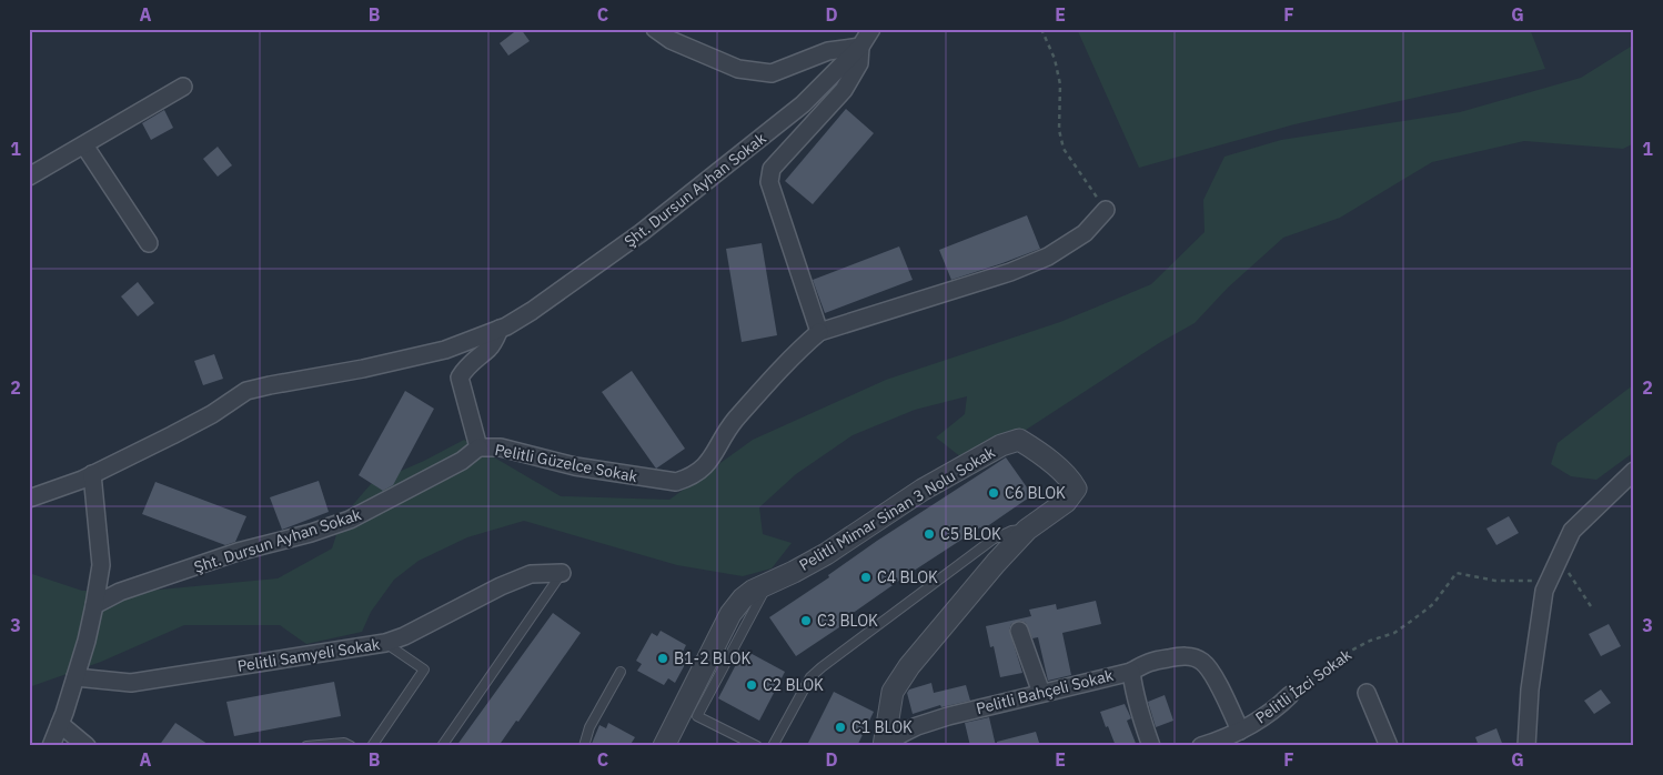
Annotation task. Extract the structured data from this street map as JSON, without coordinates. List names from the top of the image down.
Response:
{
  "streets": {
    "street": [
      "Şht. Dursun Ayhan Sokak",
      "Pelitli Güzelce Sokak",
      "Pelitli Mimar Sinan 3 Nolu Sokak",
      "Pelitli Samyeli Sokak",
      "Pelitli İzci Sokak",
      "Pelitli Bahçeli Sokak"
    ]
  },
  "crossings": [
    ["Şht. Dursun Ayhan Sokak", "Pelitli Güzelce Sokak"]
  ],
  "places": [
    "C6 BLOK",
    "C5 BLOK",
    "C4 BLOK",
    "C3 BLOK",
    "B1-2 BLOK",
    "C2 BLOK",
    "C1 BLOK"
  ],
  "grid": {
    "columns": [
      "A",
      "B",
      "C",
      "D",
      "E",
      "F",
      "G"
    ],
    "rows": ["1", "2", "3"]
  }
}
